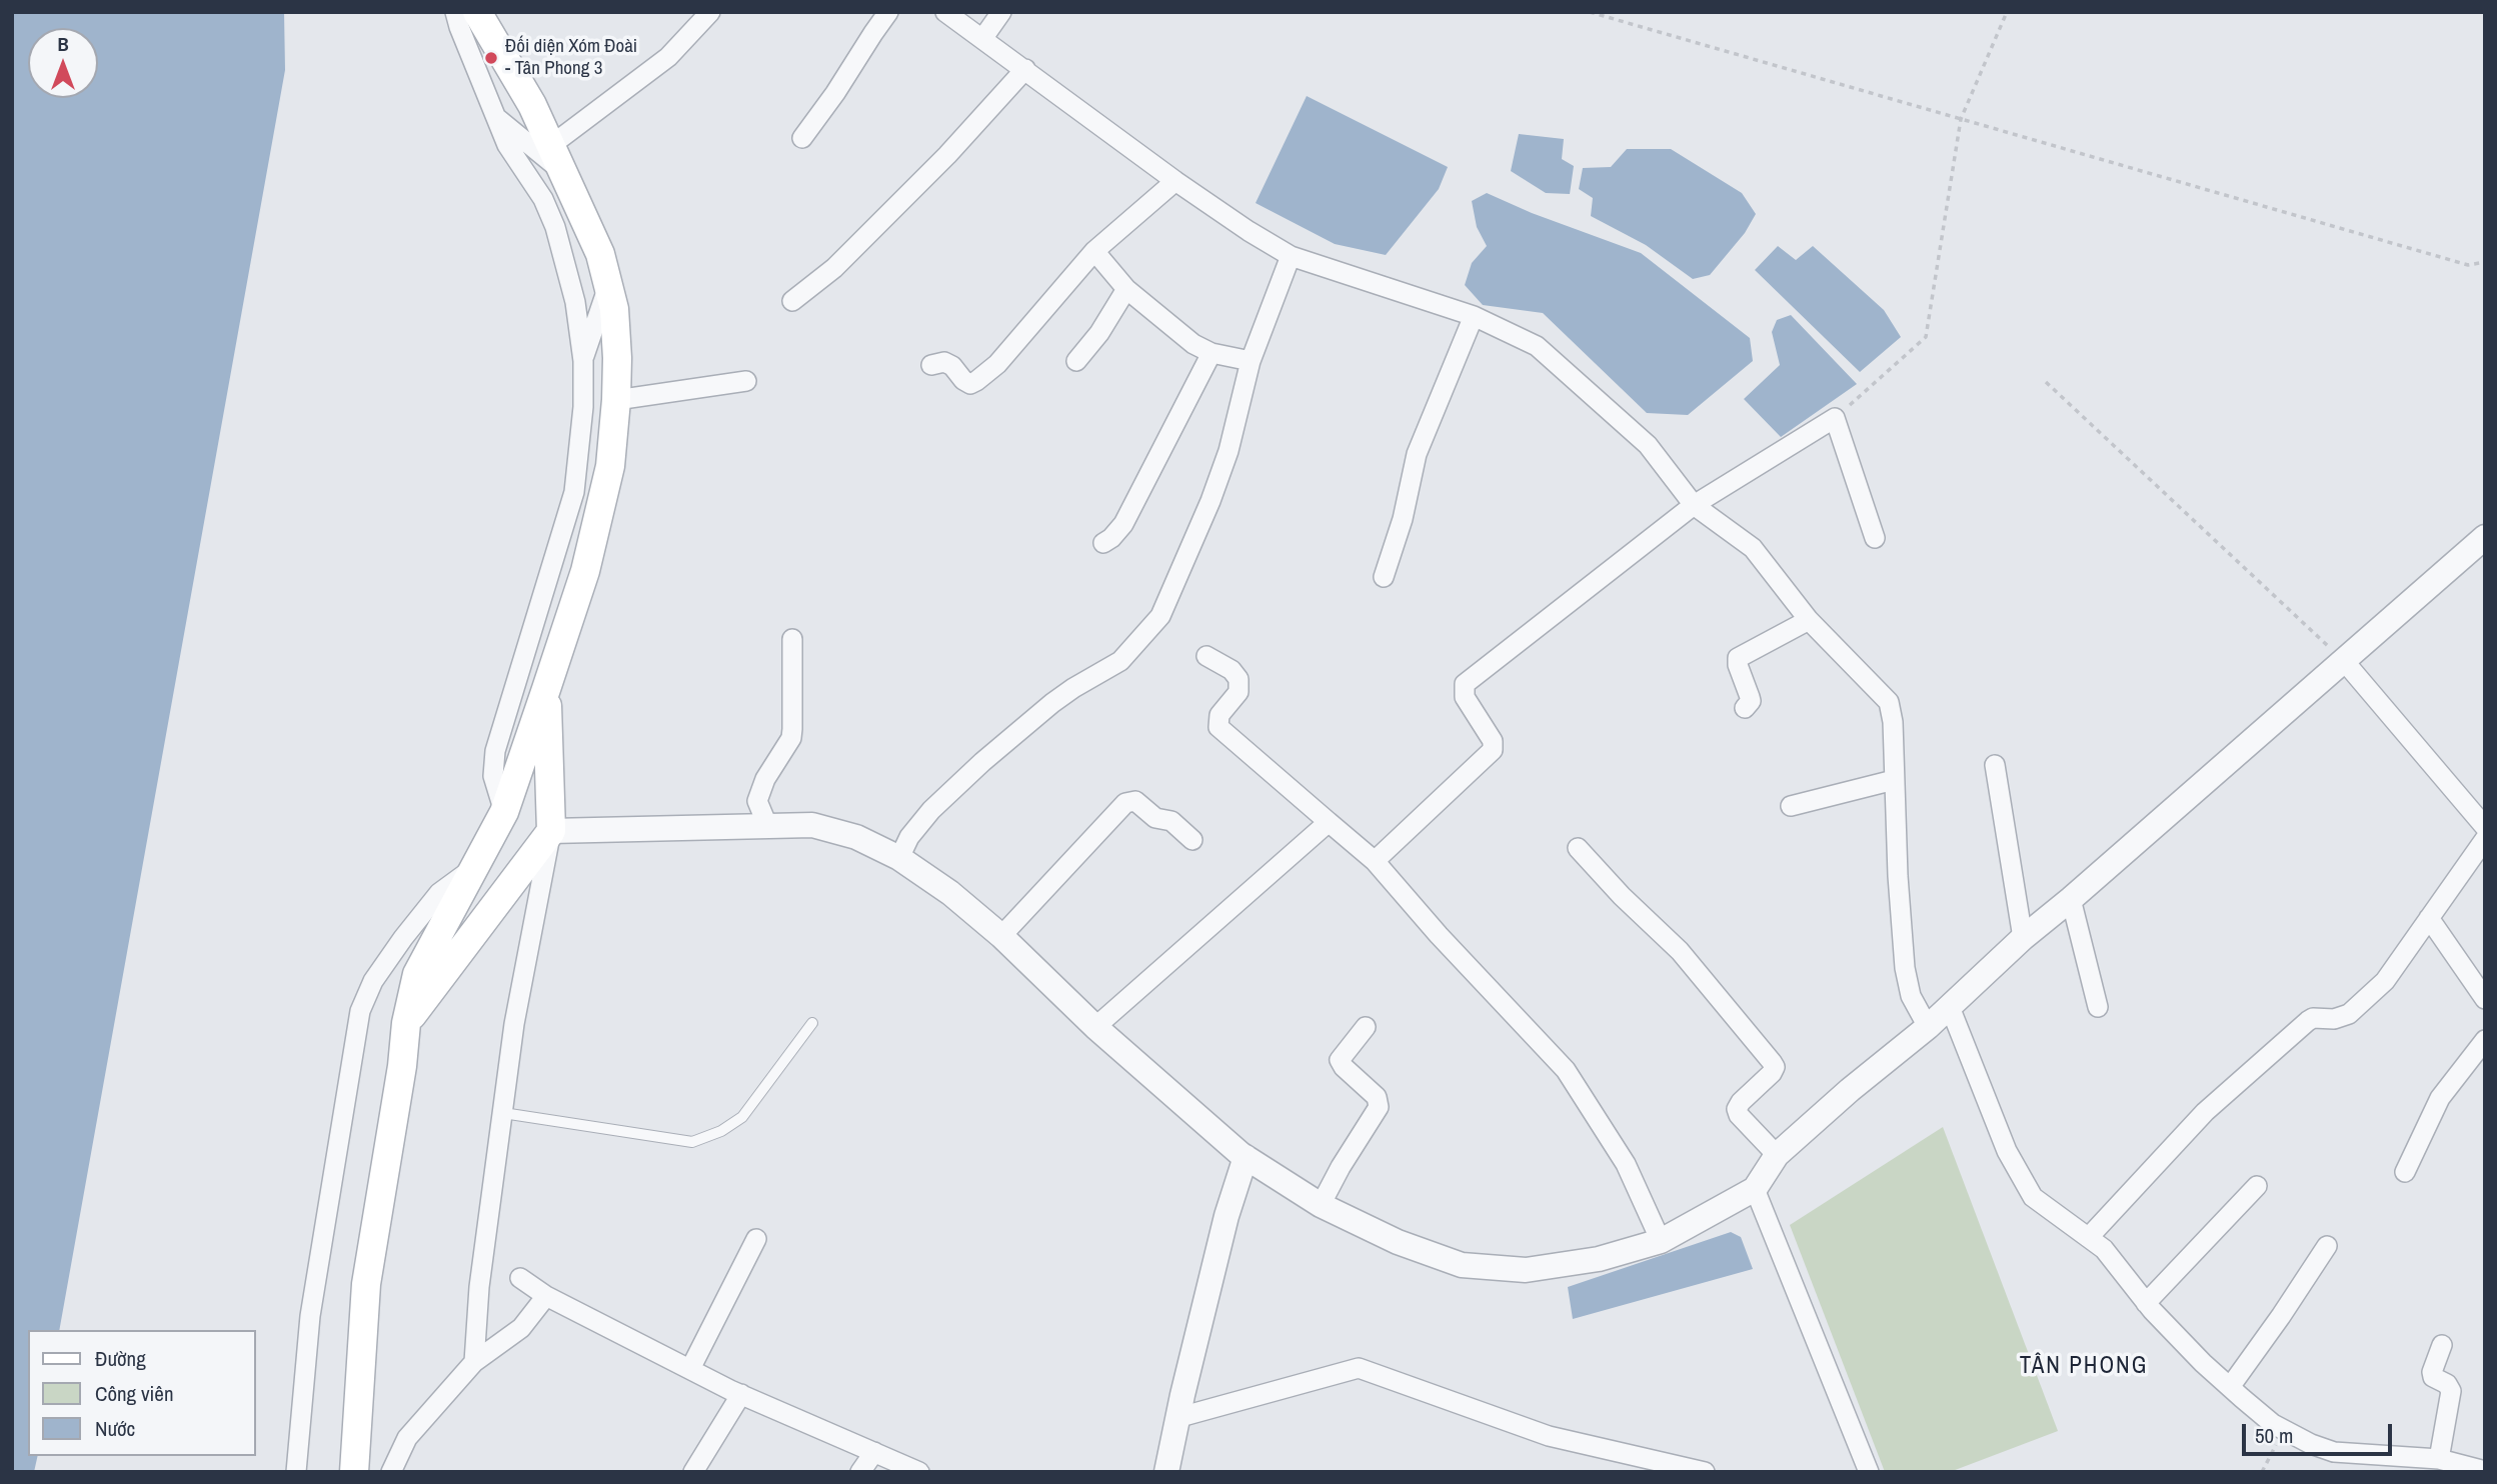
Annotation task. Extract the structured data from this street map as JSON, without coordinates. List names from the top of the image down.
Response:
{
  "districts": ["TÂN PHONG"],
  "places": ["Đối diện Xóm Đoài - Tân Phong 3"],
  "legend": ["Đường", "Công viên", "Nước"],
  "scale_bar": "50 m",
  "north": "top"
}
